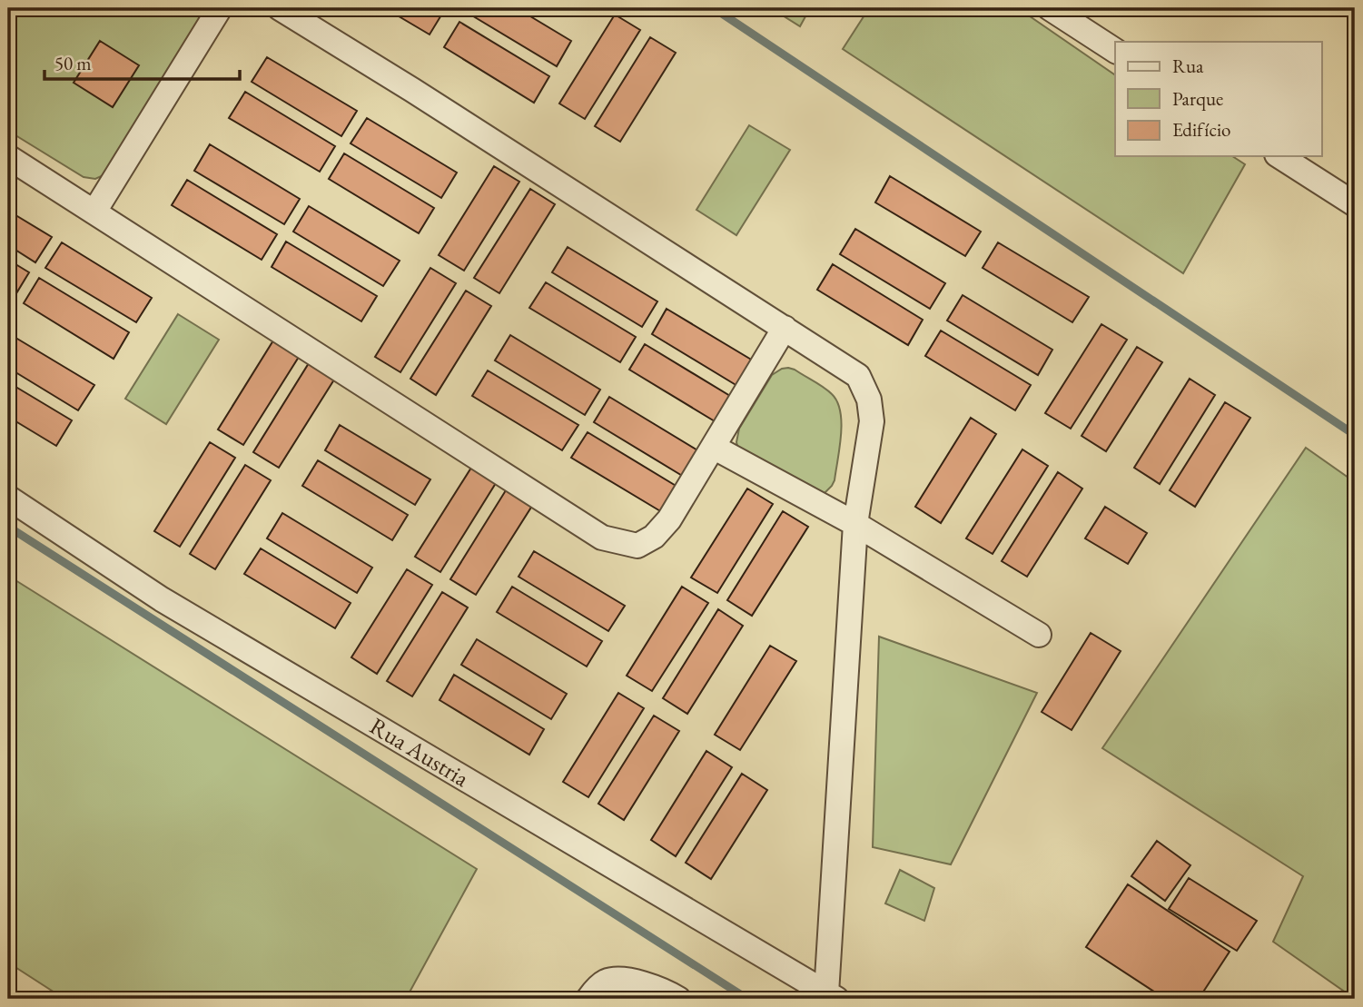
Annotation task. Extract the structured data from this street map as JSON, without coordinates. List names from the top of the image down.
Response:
{
  "streets": {
    "street": ["Rua Austria"]
  },
  "legend": ["Rua", "Parque", "Edifício"],
  "scale_bar": "50 m"
}
